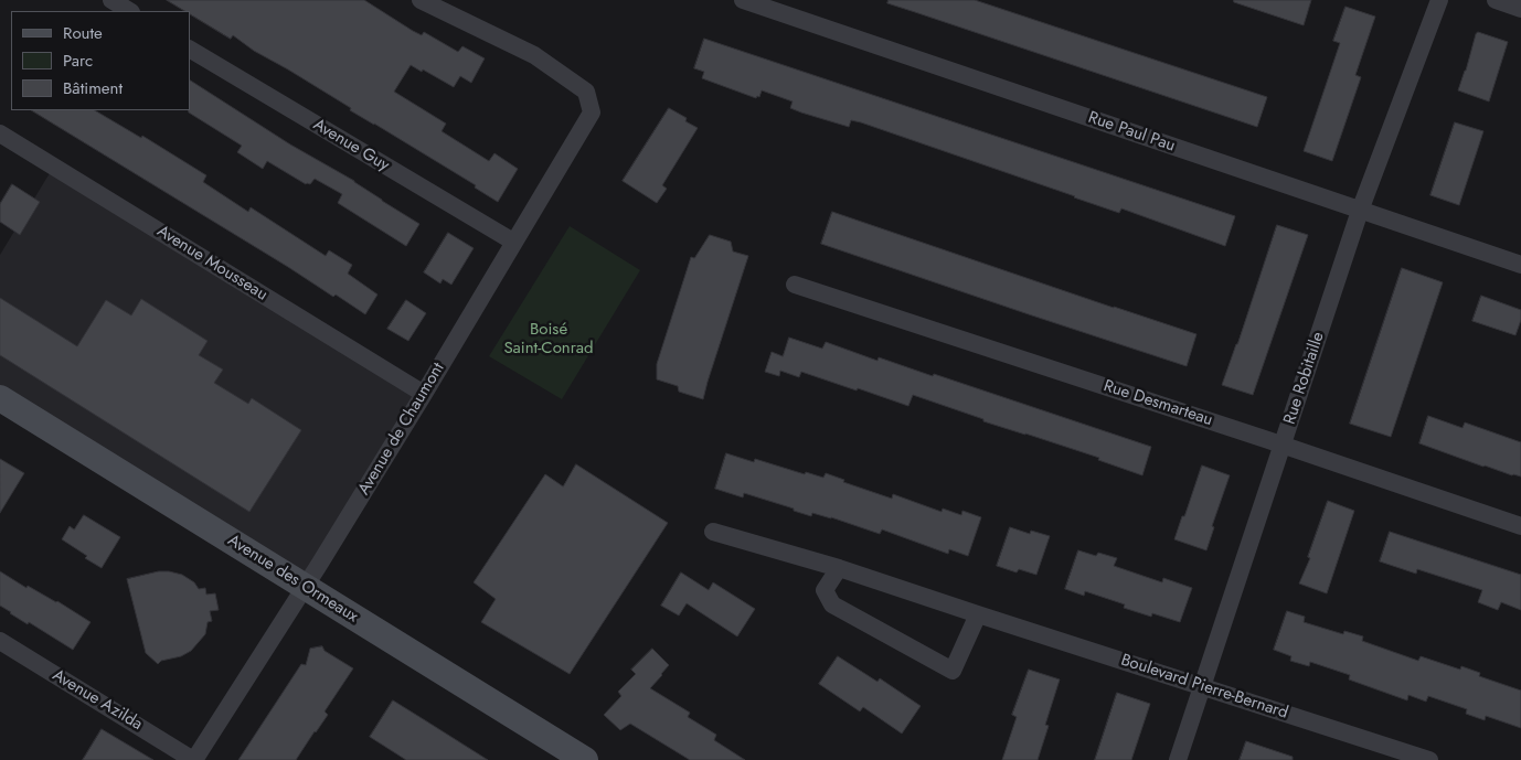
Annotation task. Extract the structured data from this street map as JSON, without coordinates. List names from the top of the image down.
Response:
{
  "streets": {
    "street": [
      "Rue Paul Pau",
      "Avenue Guy",
      "Avenue Mousseau",
      "Rue Robitaille",
      "Rue Desmarteau",
      "Avenue de Chaumont",
      "Avenue des Ormeaux",
      "Boulevard Pierre-Bernard",
      "Avenue Azilda"
    ]
  },
  "crossings": [
    ["Rue Paul Pau", "Rue Robitaille"],
    ["Avenue Guy", "Avenue de Chaumont"],
    ["Avenue Mousseau", "Avenue de Chaumont"],
    ["Rue Robitaille", "Rue Desmarteau"],
    ["Rue Robitaille", "Boulevard Pierre-Bernard"],
    ["Avenue de Chaumont", "Avenue des Ormeaux"],
    ["Avenue de Chaumont", "Avenue Azilda"]
  ],
  "parks": ["Boisé Saint-Conrad"],
  "legend": ["Route", "Parc", "Bâtiment"]
}
